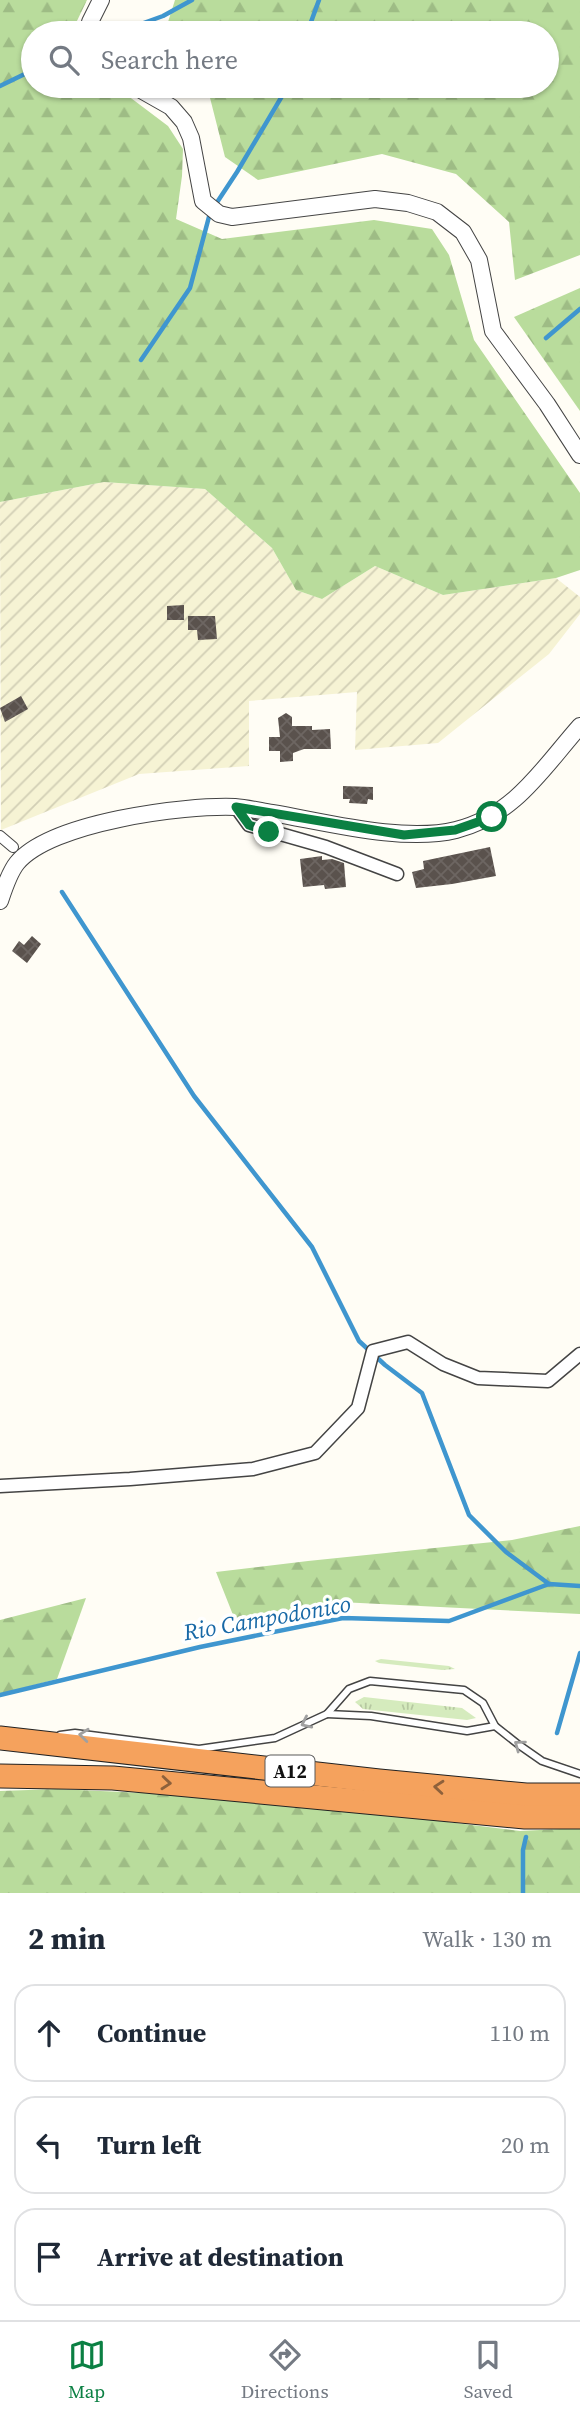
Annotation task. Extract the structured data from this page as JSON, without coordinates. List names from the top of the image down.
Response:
{
  "streets": {
    "highway": ["A12"]
  },
  "water": ["Rio Campodonico"],
  "page": {
    "search": "Search here",
    "heading": ["2 min", "Walk · 130 m"],
    "list": [
      ["Continue", "110 m"],
      ["Turn left", "20 m"],
      "Arrive at destination"
    ],
    "nav": ["Map", "Directions", "Saved"]
  }
}
